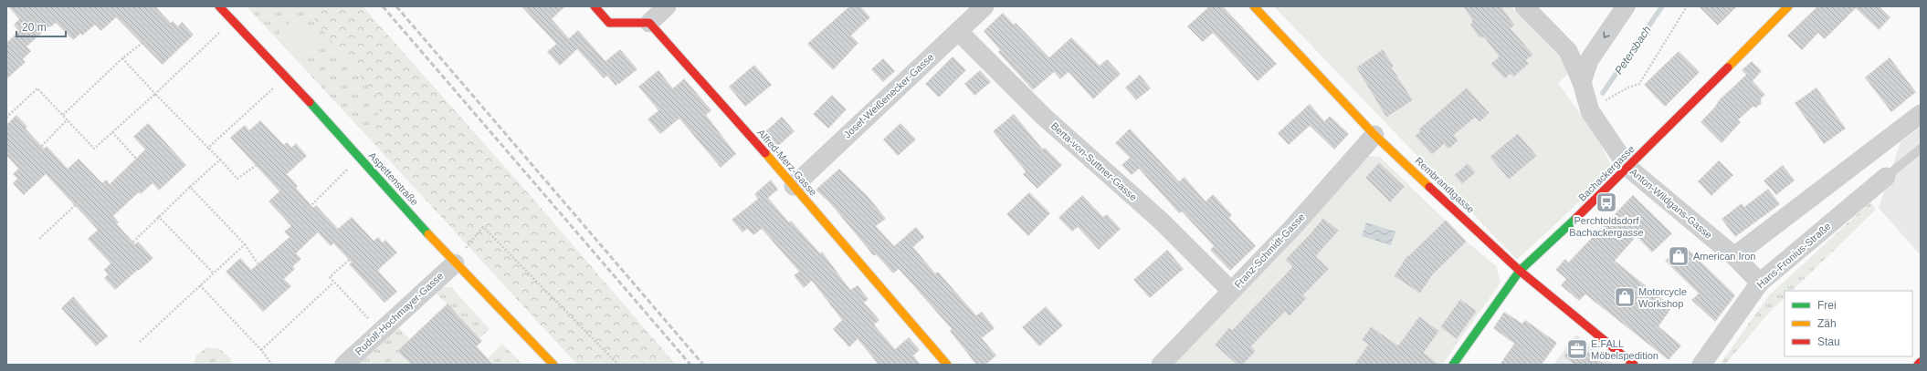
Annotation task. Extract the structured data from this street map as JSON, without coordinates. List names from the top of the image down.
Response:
{
  "streets": {
    "street": [
      "Josef-Weißenecker-Gasse",
      "Berta-von-Suttner-Gasse",
      "Alfred-Merz-Gasse",
      "Bachackergasse",
      "Aspettenstraße",
      "Rembrandtgasse",
      "Anton-Wildgans-Gasse",
      "Franz-Schmidt-Gasse",
      "Hans-Fronius-Straße",
      "Rudolf-Hochmayer-Gasse"
    ]
  },
  "crossings": [
    ["Josef-Weißenecker-Gasse", "Berta-von-Suttner-Gasse"],
    ["Josef-Weißenecker-Gasse", "Alfred-Merz-Gasse"],
    ["Berta-von-Suttner-Gasse", "Franz-Schmidt-Gasse"],
    ["Bachackergasse", "Rembrandtgasse"],
    ["Bachackergasse", "Anton-Wildgans-Gasse"],
    ["Aspettenstraße", "Rudolf-Hochmayer-Gasse"],
    ["Rembrandtgasse", "Franz-Schmidt-Gasse"],
    ["Anton-Wildgans-Gasse", "Hans-Fronius-Straße"]
  ],
  "water": ["Petersbach"],
  "places": {
    "bus stop": ["Perchtoldsdorf Bachackergasse"],
    "shop": ["American Iron", "Motorcycle Workshop"],
    "office": ["E.FALL Möbelspedition"]
  },
  "legend": ["Frei", "Zäh", "Stau"],
  "scale_bar": "20 m"
}
